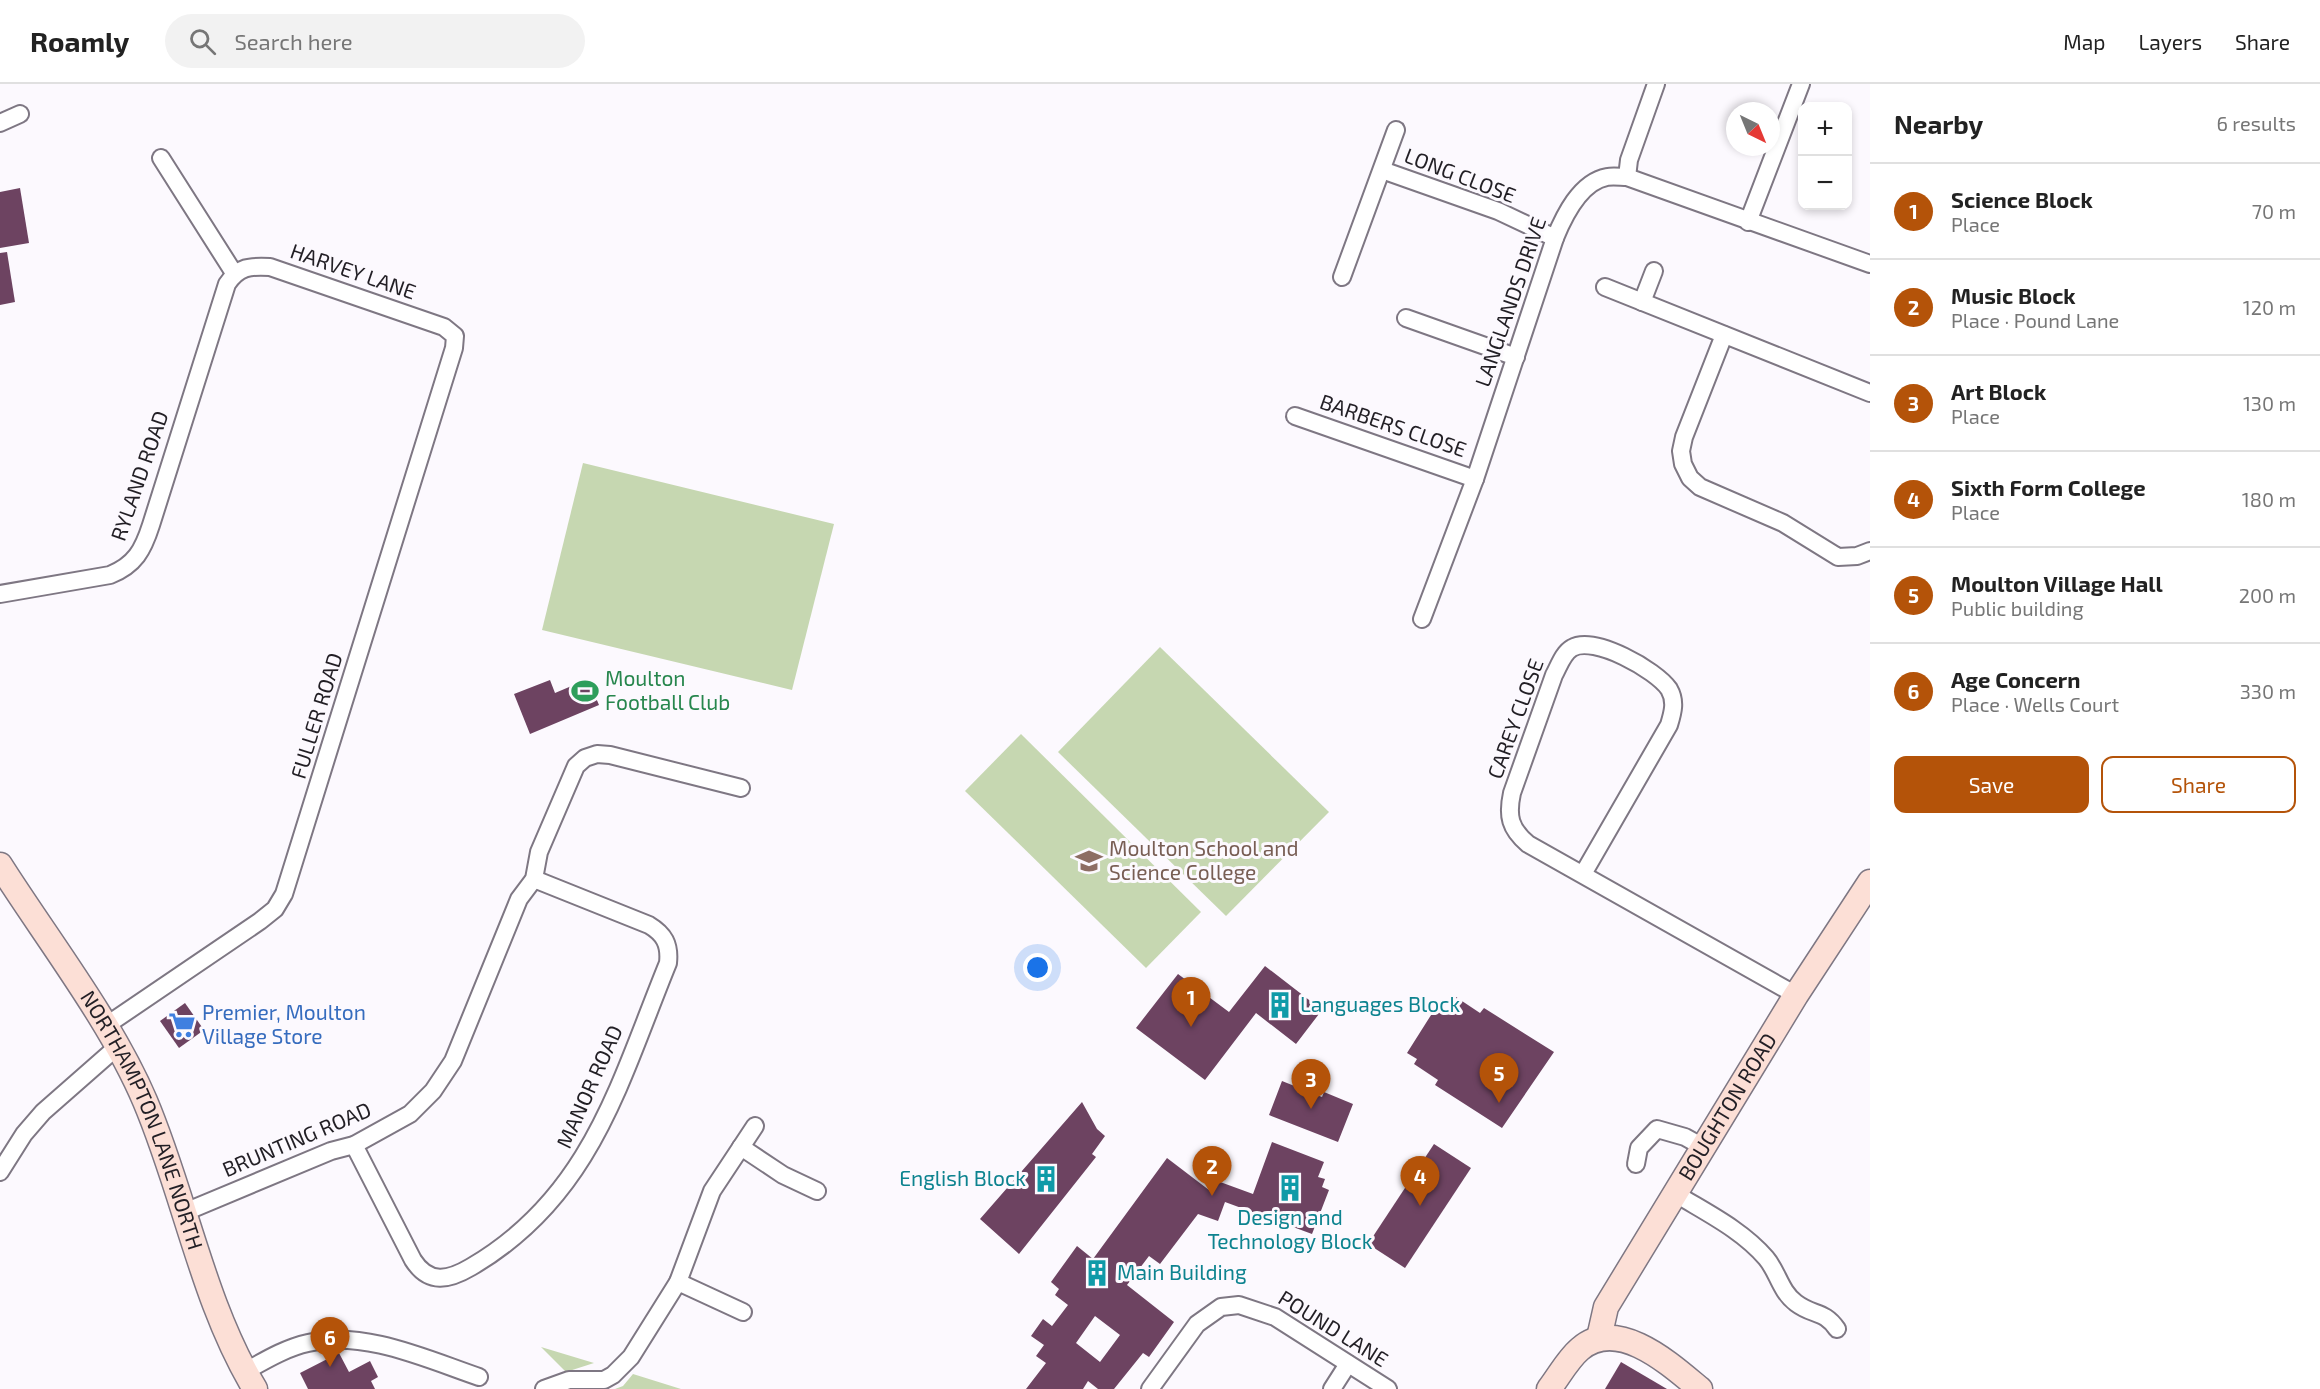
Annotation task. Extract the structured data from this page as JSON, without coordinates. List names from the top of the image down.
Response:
{
  "streets": {
    "street": [
      "LONG CLOSE",
      "HARVEY LANE",
      "LANGLANDS DRIVE",
      "BARBERS CLOSE",
      "RYLAND ROAD",
      "FULLER ROAD",
      "CAREY CLOSE",
      "MANOR ROAD",
      "BOUGHTON ROAD",
      "NORTHAMPTON LANE NORTH",
      "BRUNTING ROAD",
      "POUND LANE"
    ]
  },
  "crossings": [
    ["LONG CLOSE", "LANGLANDS DRIVE"],
    ["HARVEY LANE", "RYLAND ROAD"],
    ["HARVEY LANE", "FULLER ROAD"],
    ["LANGLANDS DRIVE", "BARBERS CLOSE"],
    ["FULLER ROAD", "NORTHAMPTON LANE NORTH"],
    ["CAREY CLOSE", "BOUGHTON ROAD"],
    ["MANOR ROAD", "BRUNTING ROAD"],
    ["NORTHAMPTON LANE NORTH", "BRUNTING ROAD"]
  ],
  "places": {
    "sports": ["Moulton Football Club"],
    "school or university": ["Moulton School and Science College"],
    "building": [
      "Languages Block",
      "English Block",
      "Design and Technology Block",
      "Main Building"
    ],
    "supermarket": ["Premier, Moulton Village Store"]
  },
  "north": "bottom right",
  "page": {
    "header": "Roamly",
    "search": "Search here",
    "nav": ["Map", "Layers", "Share"],
    "heading": ["Nearby", "6 results"],
    "map_buttons": ["+", "−"],
    "list": [
      {
        "mark": "1",
        "name": "Science Block",
        "note": "Place",
        "value": "70 m"
      },
      {
        "mark": "2",
        "name": "Music Block",
        "note": "Place · Pound Lane",
        "value": "120 m"
      },
      {
        "mark": "3",
        "name": "Art Block",
        "note": "Place",
        "value": "130 m"
      },
      {
        "mark": "4",
        "name": "Sixth Form College",
        "note": "Place",
        "value": "180 m"
      },
      {
        "mark": "5",
        "name": "Moulton Village Hall",
        "note": "Public building",
        "value": "200 m"
      },
      {
        "mark": "6",
        "name": "Age Concern",
        "note": "Place · Wells Court",
        "value": "330 m"
      }
    ],
    "buttons": ["Save", "Share"],
    "pins": [
      "1",
      "5",
      "3",
      "2",
      "4",
      "6"
    ]
  }
}
